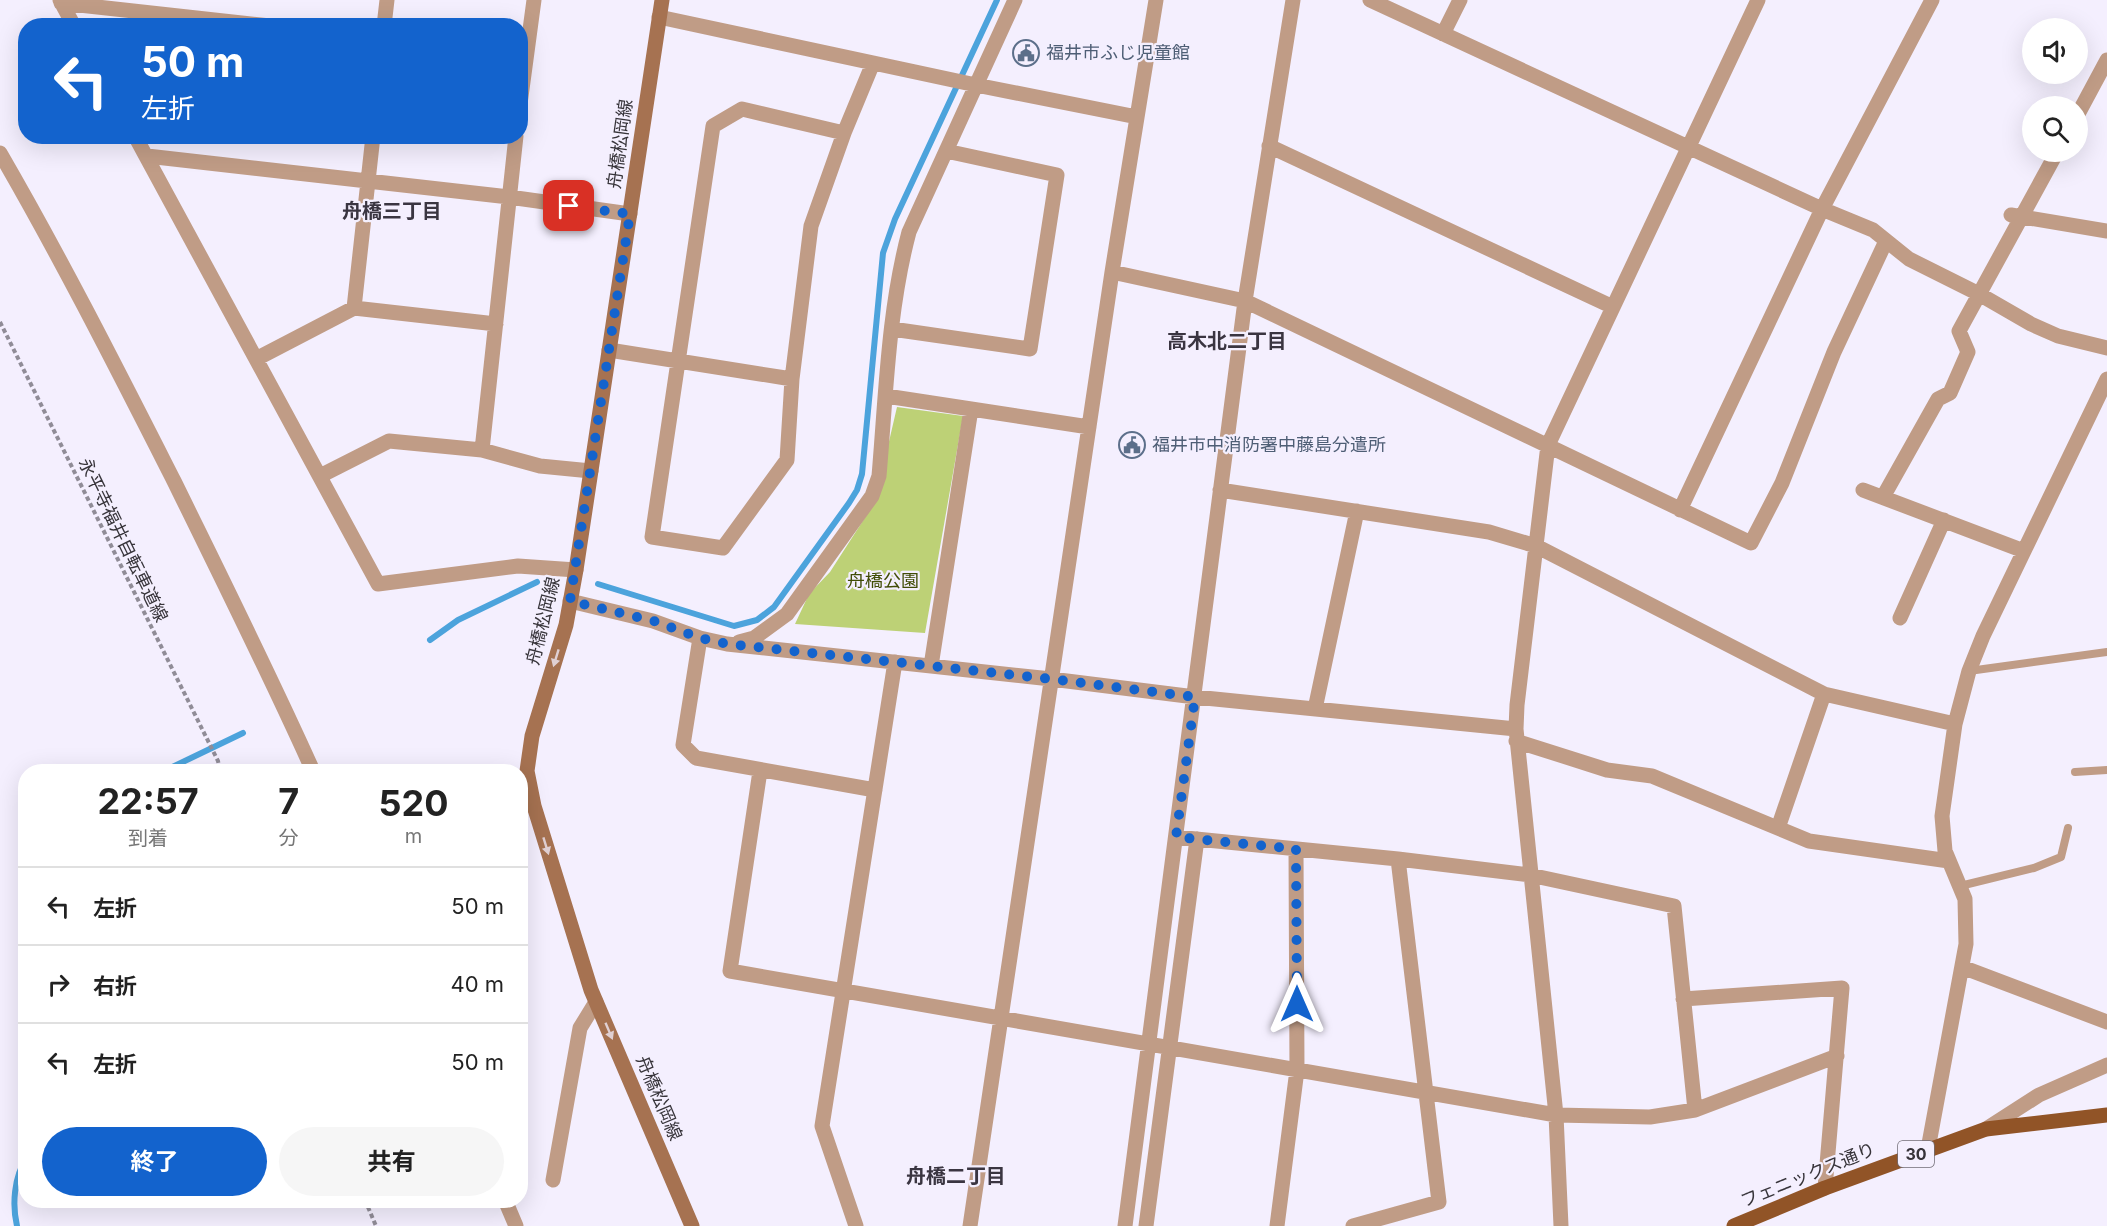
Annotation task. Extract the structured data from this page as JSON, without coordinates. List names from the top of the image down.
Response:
{
  "streets": {
    "main road": ["舟橋松岡線", "30", "フェニックス通り"],
    "path": ["永平寺福井自転車道線"]
  },
  "one_way": ["舟橋松岡線"],
  "districts": ["舟橋三丁目", "高木北二丁目", "舟橋二丁目"],
  "parks": ["舟橋公園"],
  "places": {
    "public building": ["福井市ふじ児童館", "福井市中消防署中藤島分遣所"]
  },
  "page": {
    "turn": ["50 m", "左折"],
    "eta": [
      "22:57",
      "到着",
      "7",
      "分",
      "520",
      "m"
    ],
    "list": [
      {
        "name": "左折",
        "value": "50 m"
      },
      {
        "name": "右折",
        "value": "40 m"
      },
      {
        "name": "左折",
        "value": "50 m"
      }
    ],
    "buttons": ["終了", "共有"]
  }
}
